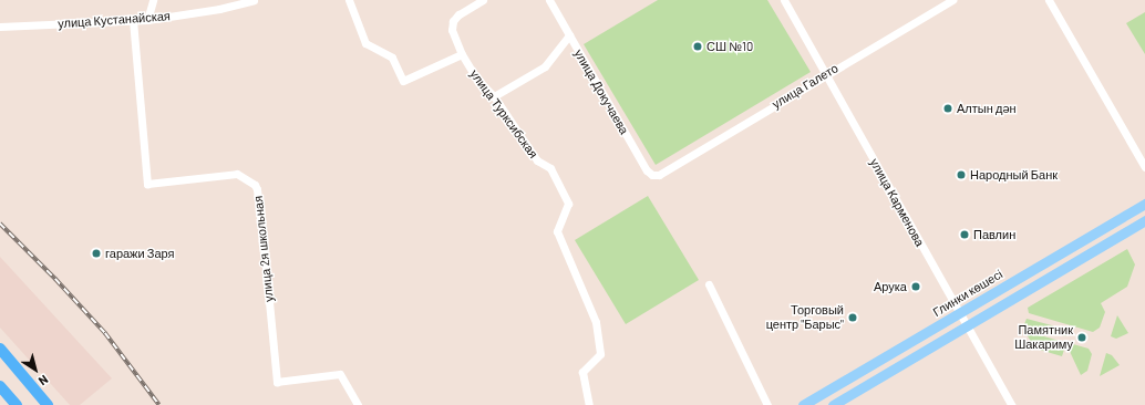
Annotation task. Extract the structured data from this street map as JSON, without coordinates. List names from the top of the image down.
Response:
{
  "streets": {
    "main road": ["Глинки көшесі"],
    "street": [
      "улица Кустанайская",
      "улица Галето",
      "улица Докучаева",
      "улица Турксибская",
      "улица Карменова",
      "улица 2я школьная"
    ]
  },
  "crossings": [
    ["улица Кустанайская", "улица 2я школьная"],
    ["улица Галето", "улица Докучаева"],
    ["улица Галето", "улица Карменова"],
    ["улица Карменова", "Глинки көшесі"]
  ],
  "places": [
    "СШ №10",
    "Алтын дән",
    "Народный Банк",
    "Павлин",
    "гаражи Заря",
    "Арука",
    "Торговый центр \"Барыс\"",
    "Памятник Шакариму"
  ],
  "north": "bottom right"
}
